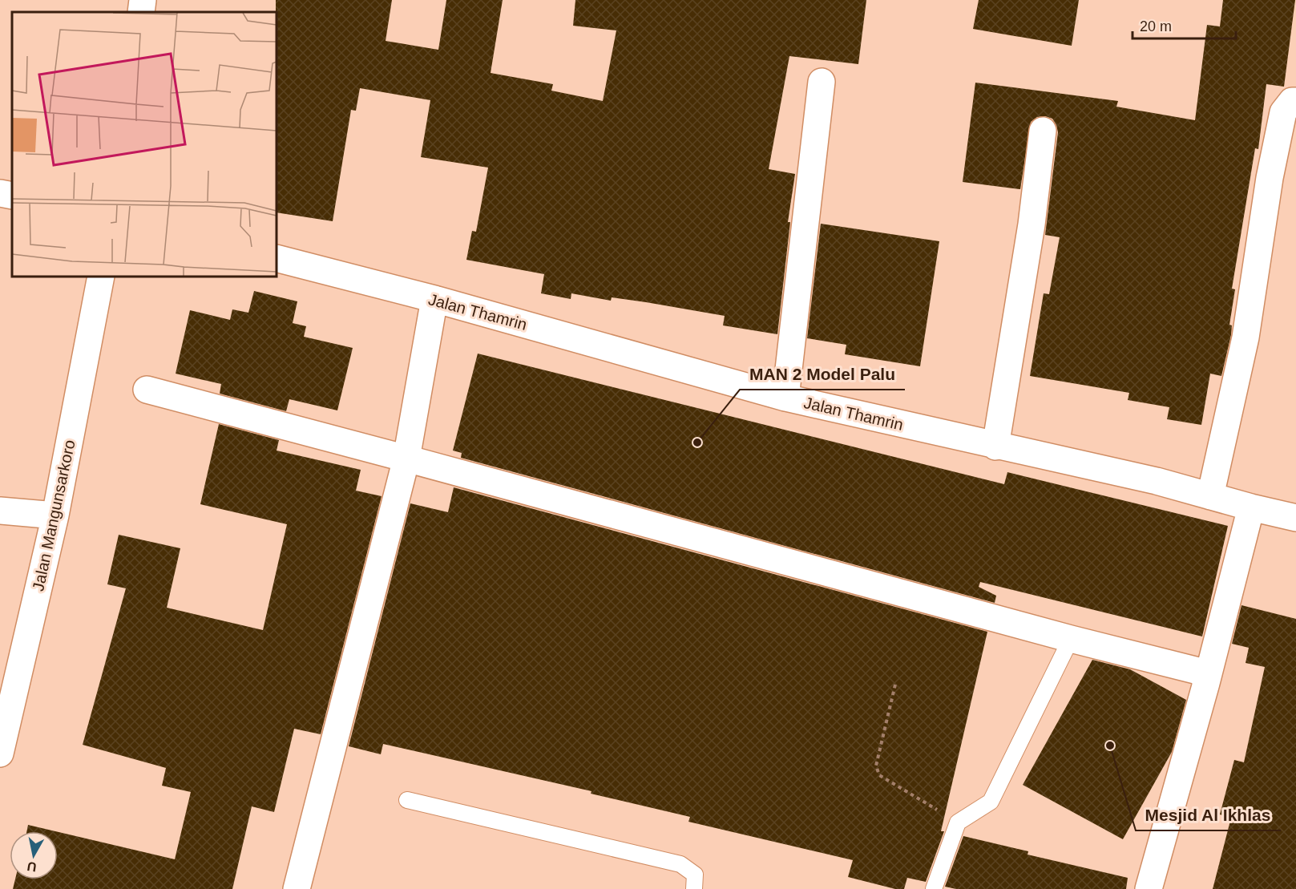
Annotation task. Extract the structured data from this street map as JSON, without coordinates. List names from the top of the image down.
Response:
{
  "streets": {
    "street": ["Jalan Thamrin", "Jalan Mangunsarkoro"]
  },
  "places": ["MAN 2 Model Palu", "Mesjid Al Ikhlas"],
  "scale_bar": "20 m",
  "north": "bottom"
}
